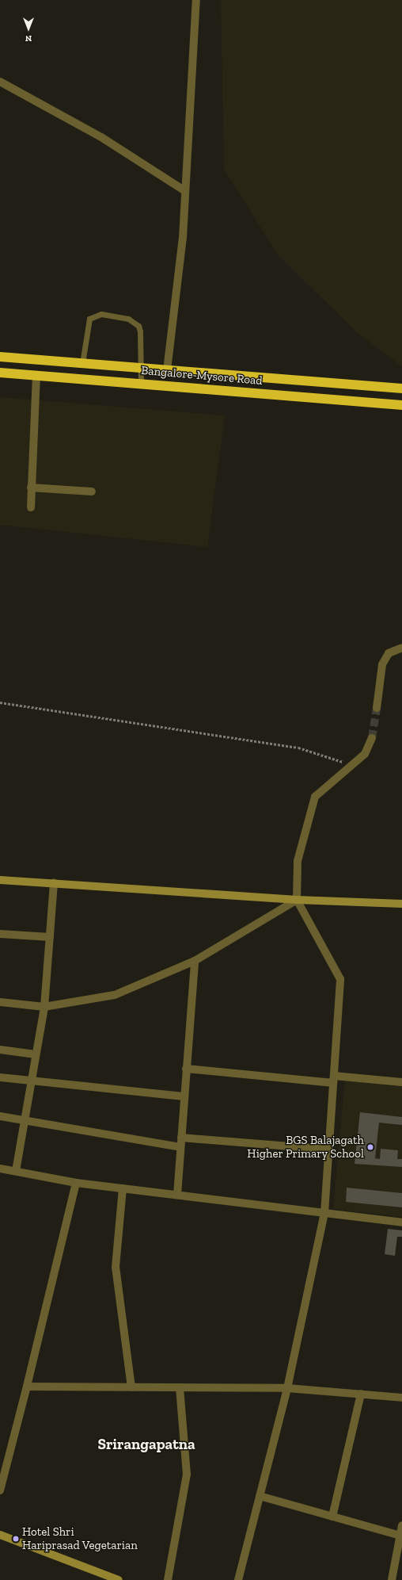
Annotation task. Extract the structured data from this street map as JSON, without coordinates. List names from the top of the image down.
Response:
{
  "streets": {
    "highway": ["Bangalore-Mysore Road"]
  },
  "districts": ["Srirangapatna"],
  "places": ["BGS Balajagath Higher Primary School", "Hotel Shri Hariprasad Vegetarian"],
  "north": "bottom"
}
